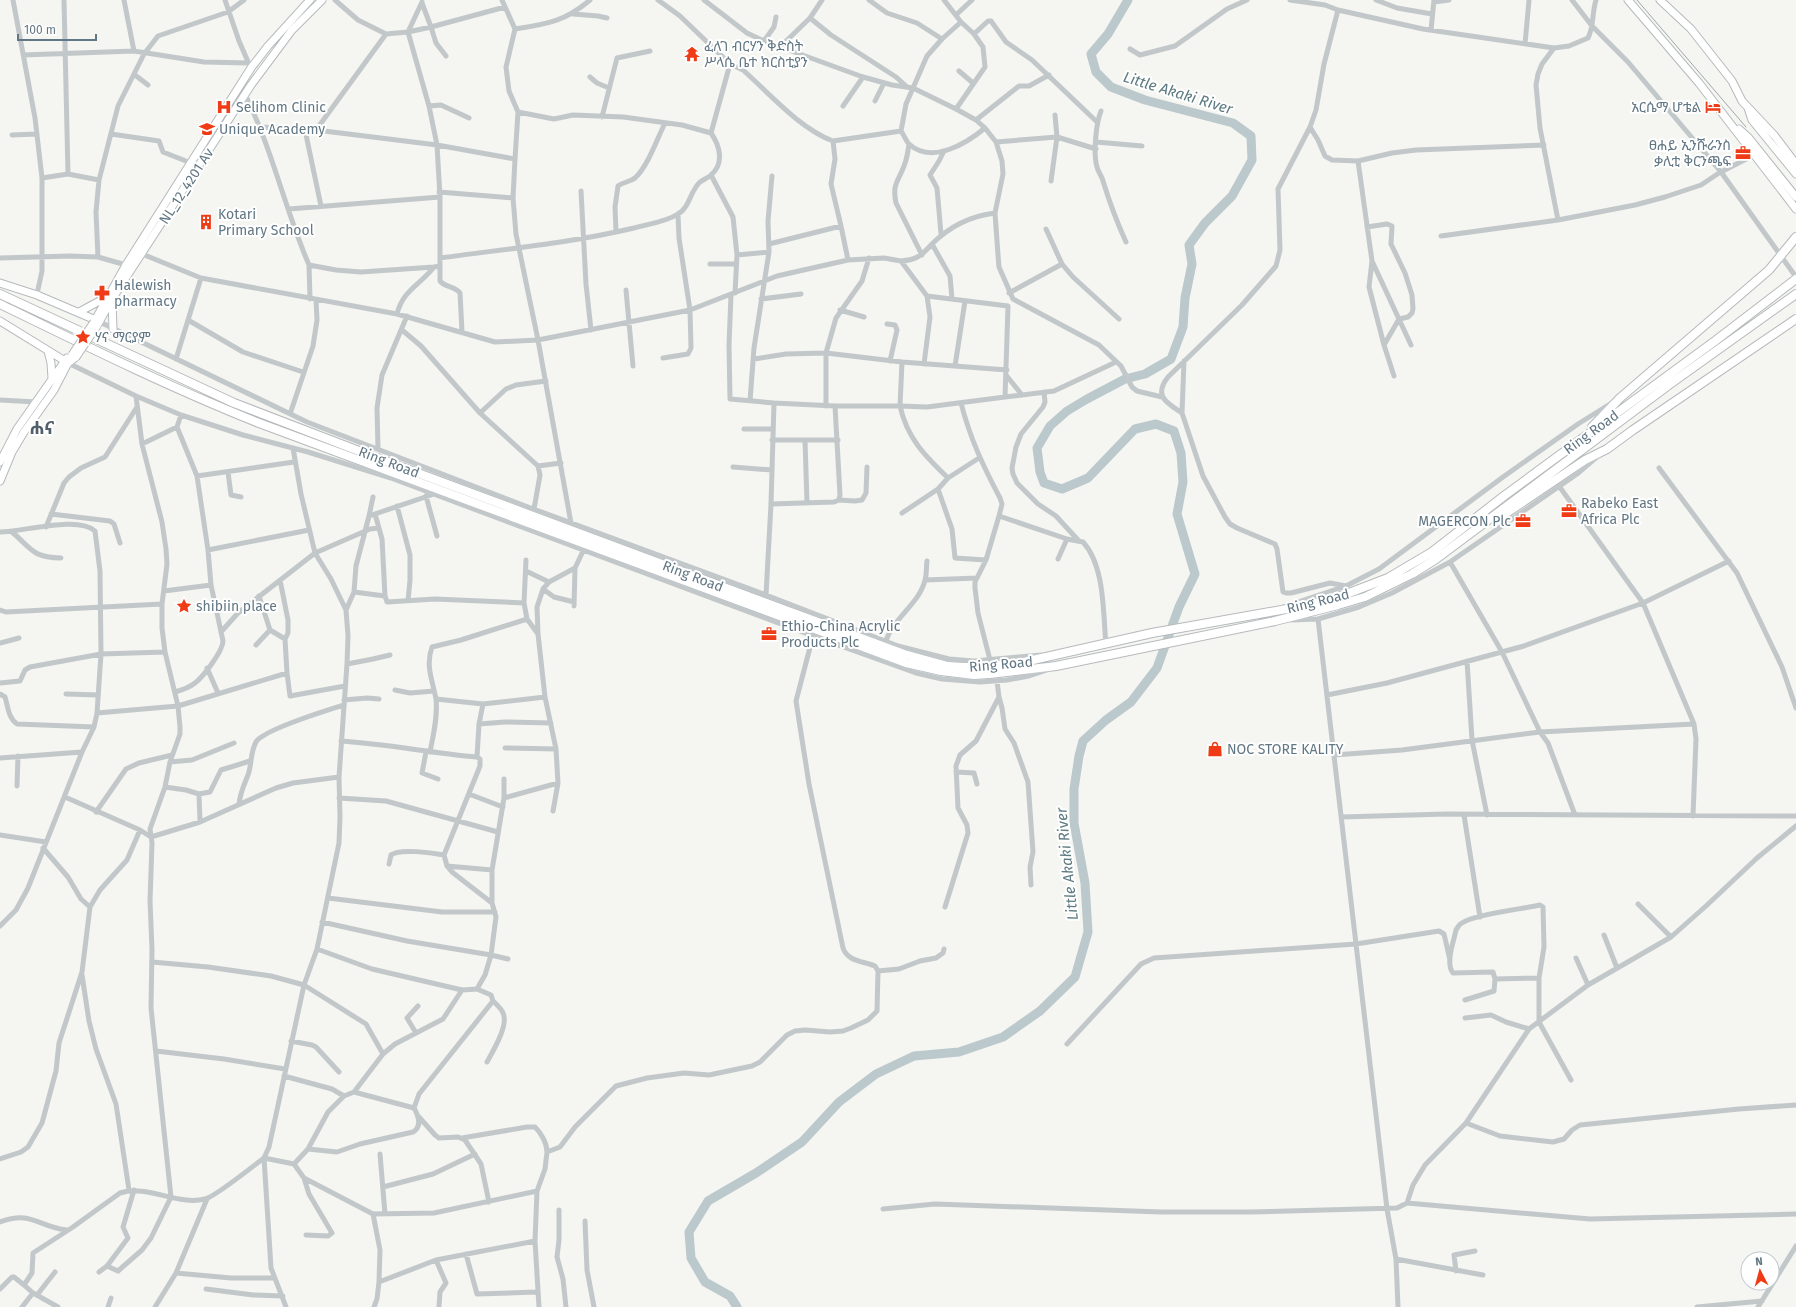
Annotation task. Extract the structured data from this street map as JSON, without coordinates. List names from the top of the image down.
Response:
{
  "streets": {
    "highway": ["Ring Road"],
    "main road": ["NL_12_4201 Av"]
  },
  "districts": ["ሐና"],
  "water": ["Little Akaki River"],
  "places": {
    "temple": ["ፈለገ ብርሃን ቅድስት ሥላሴ ቤተ ክርስቲያን"],
    "hospital": ["Selihom Clinic"],
    "hotel": ["አርሴማ ሆቴል"],
    "school or university": ["Unique Academy"],
    "office": [
      "ፀሐይ ኢንሹራንስ ቃሊቲ ቅርንጫፍ",
      "Rabeko East Africa Plc",
      "MAGERCON Plc",
      "Ethio-China Acrylic Products Plc"
    ],
    "building": ["Kotari Primary School"],
    "pharmacy": ["Halewish pharmacy"],
    "place": ["ሃና ማርያም", "shibiin place"],
    "shop": ["NOC STORE KALITY"]
  },
  "scale_bar": "100 m",
  "north": "top"
}
